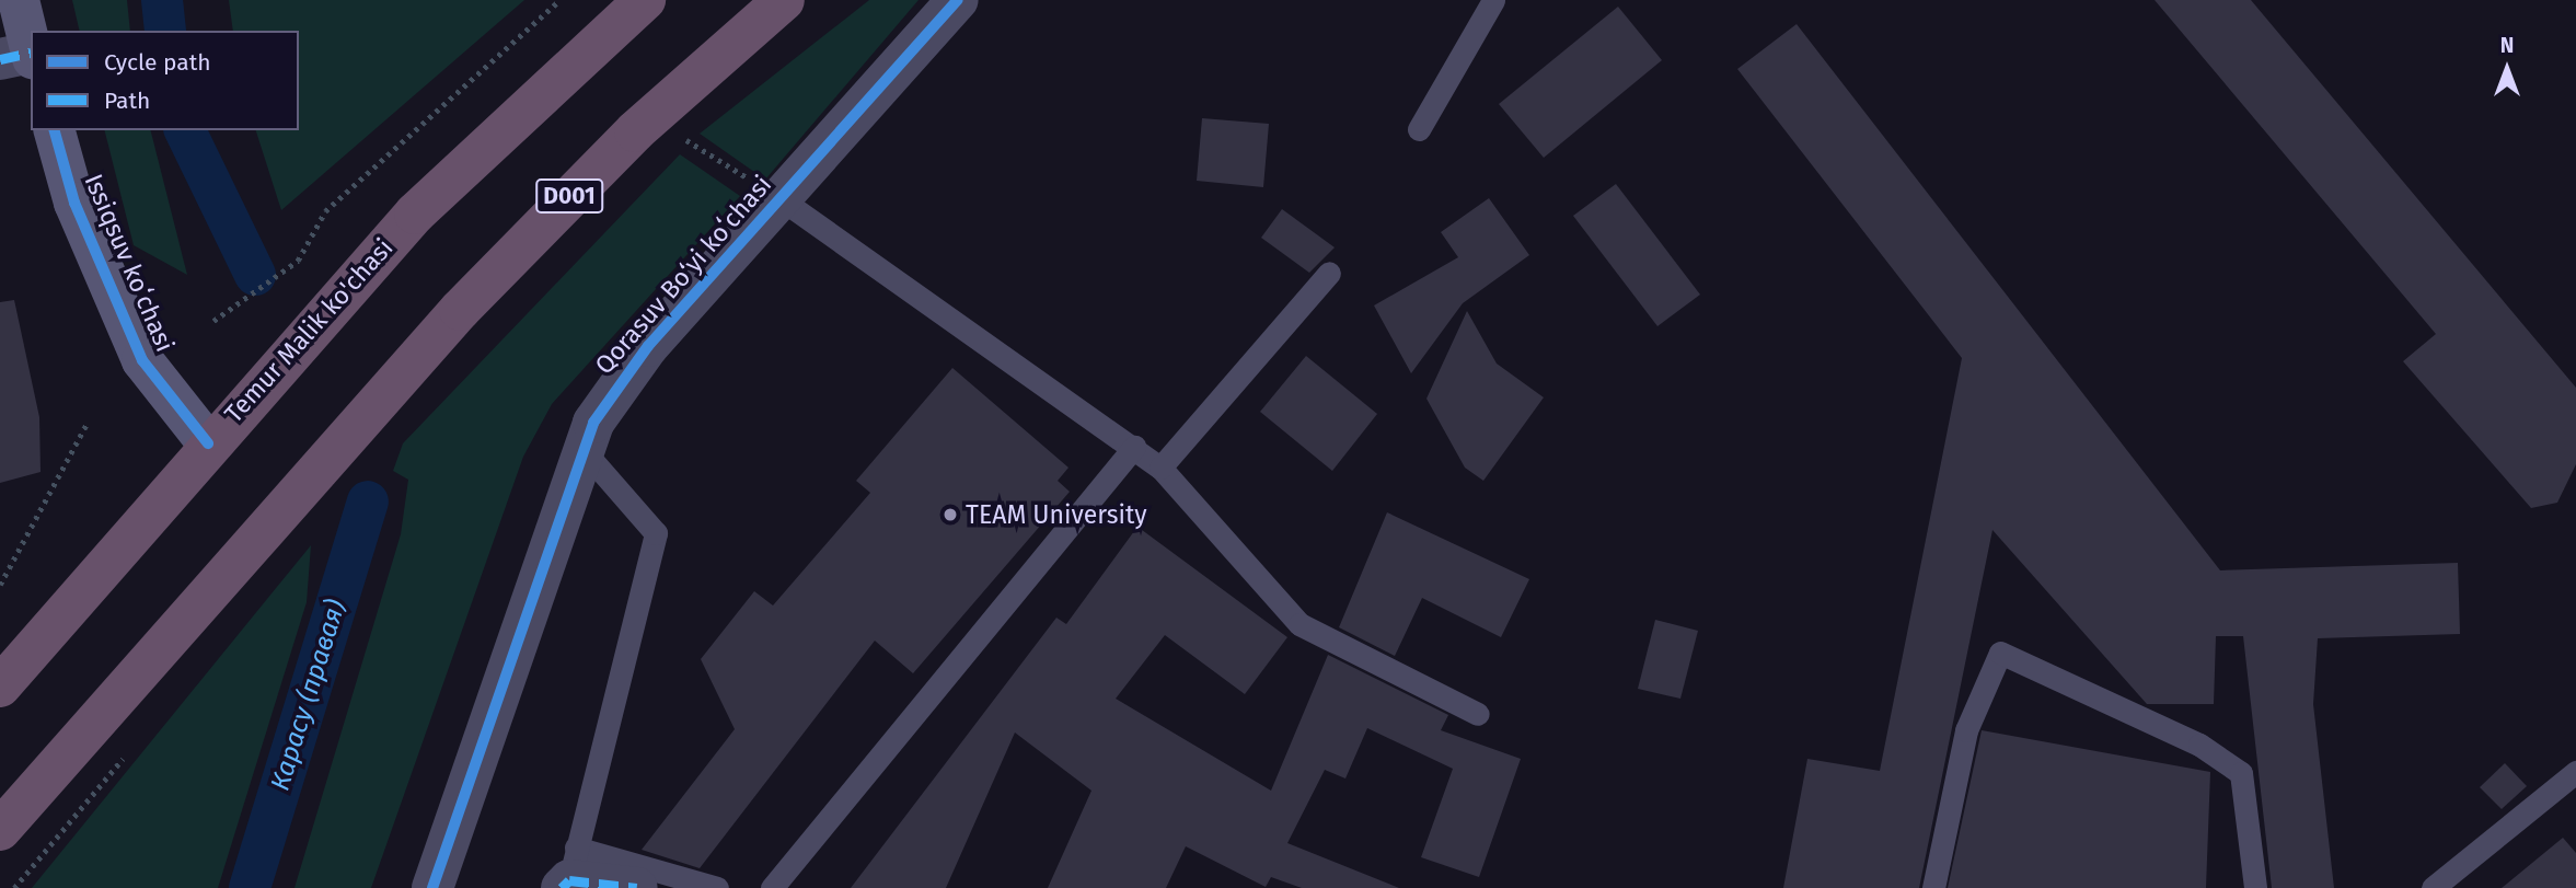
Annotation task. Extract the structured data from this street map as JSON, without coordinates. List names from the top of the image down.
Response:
{
  "streets": {
    "highway": ["D001", "Temur Malik ko'chasi"],
    "street": ["Issiqsuv koʻchasi", "Qorasuv Bo‘yi koʻchasi"]
  },
  "crossings": [
    ["Issiqsuv koʻchasi", "Temur Malik ko'chasi"]
  ],
  "water": ["Карасу (правая)"],
  "places": ["TEAM University"],
  "legend": ["Cycle path", "Path"],
  "north": "top"
}
